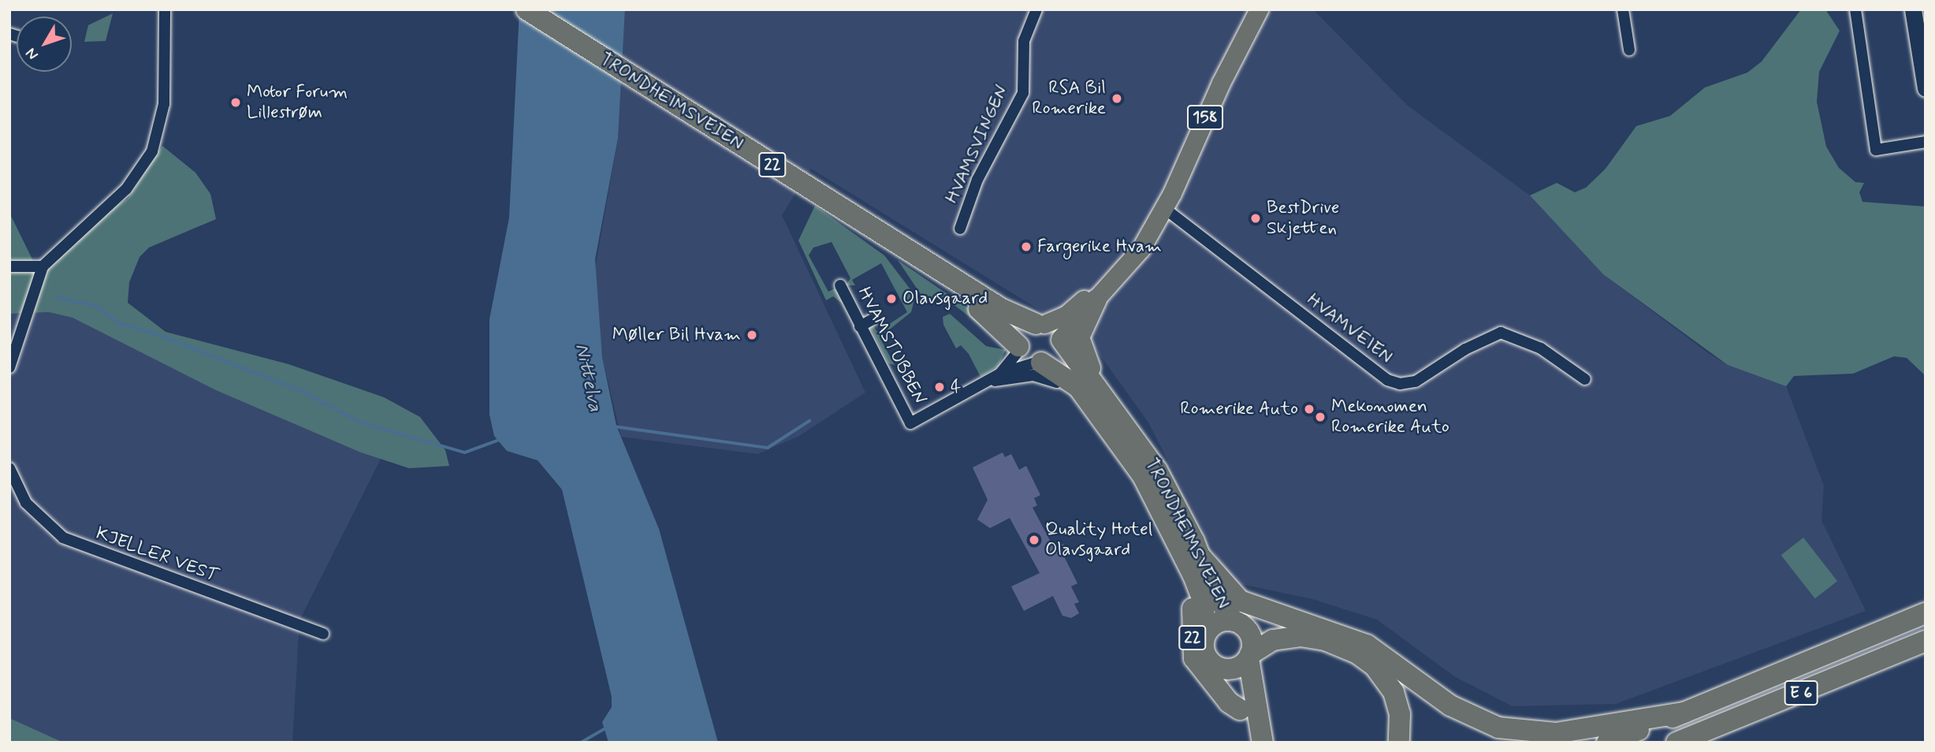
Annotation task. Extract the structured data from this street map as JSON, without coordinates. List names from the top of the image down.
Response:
{
  "streets": {
    "highway": ["TRONDHEIMSVEIEN", "22", "E 6"],
    "main road": ["158"],
    "street": [
      "HVAMSVINGEN",
      "HVAMVEIEN",
      "HVAMSTUBBEN",
      "KJELLER VEST"
    ]
  },
  "crossings": [
    ["TRONDHEIMSVEIEN", "158"],
    ["TRONDHEIMSVEIEN", "22"],
    ["158", "22"],
    ["158", "HVAMVEIEN"]
  ],
  "water": ["Nittelva"],
  "places": [
    "RSA Bil Romerike",
    "Motor Forum Lillestrøm",
    "BestDrive Skjetten",
    "Fargerike Hvam",
    "Olavsgaard",
    "Møller Bil Hvam",
    "4",
    "Romerike Auto",
    "Mekonomen Romerike Auto",
    "Quality Hotel Olavsgaard"
  ],
  "north": "bottom left"
}
